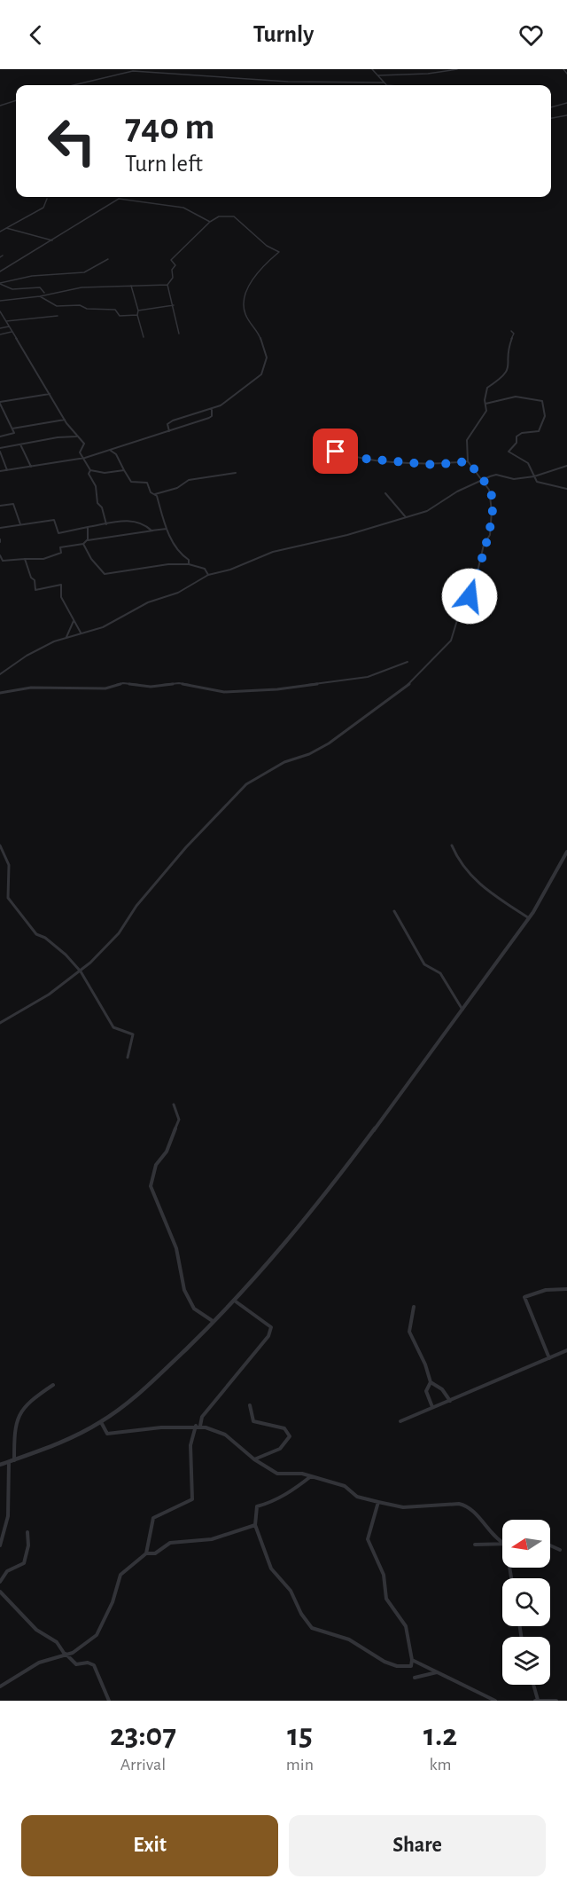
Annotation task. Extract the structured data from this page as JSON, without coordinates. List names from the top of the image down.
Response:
{
  "north": "left",
  "page": {
    "header": "Turnly",
    "turn": ["740 m", "Turn left"],
    "eta": [
      "23:07",
      "Arrival",
      "15",
      "min",
      "1.2",
      "km"
    ],
    "buttons": ["Exit", "Share"]
  }
}
